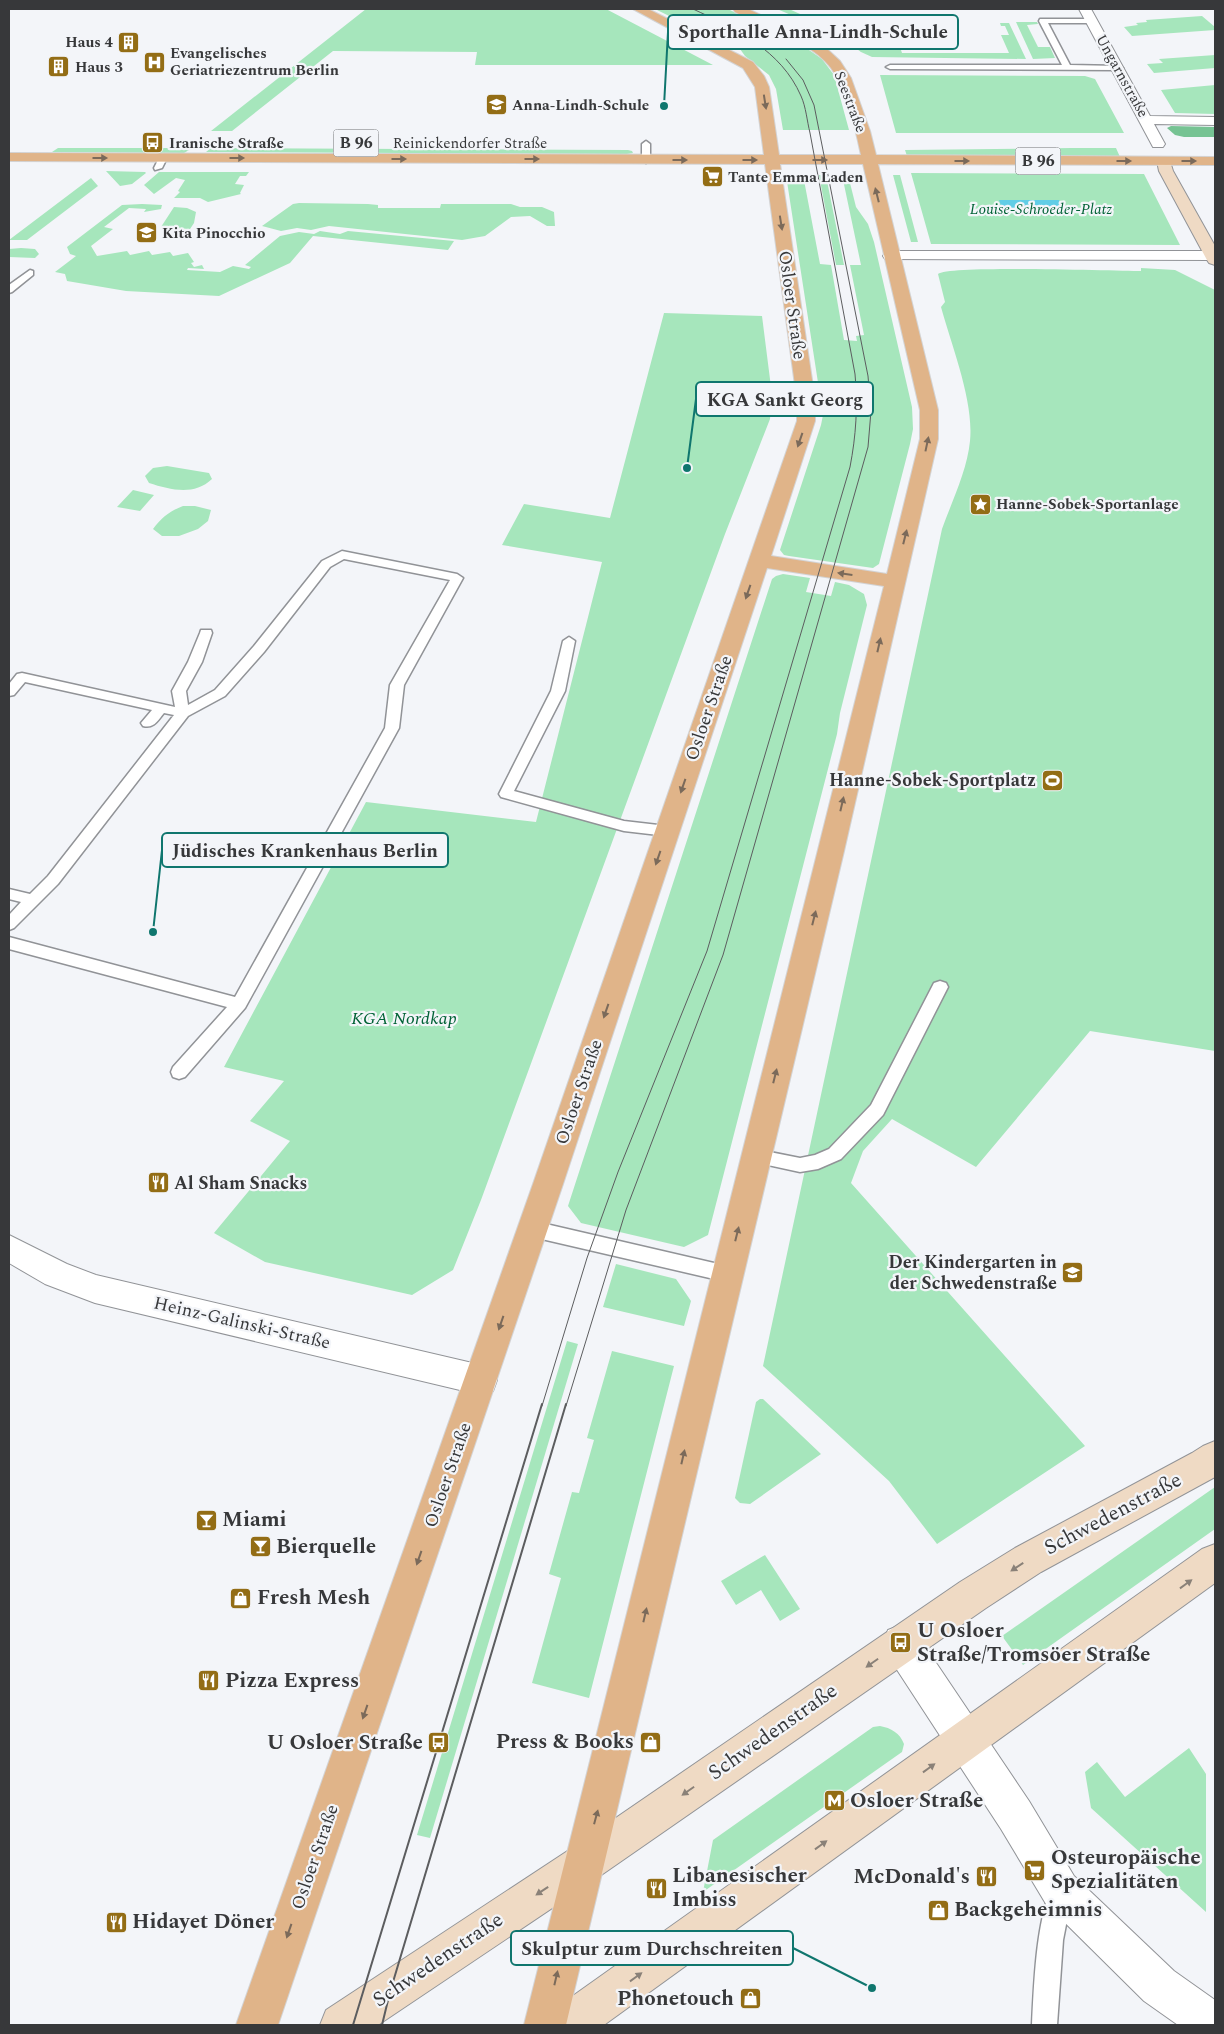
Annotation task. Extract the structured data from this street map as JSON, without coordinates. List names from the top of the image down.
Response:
{
  "streets": {
    "main road": [
      "Seestraße",
      "B 96",
      "Reinickendorfer Straße",
      "Osloer Straße",
      "Schwedenstraße"
    ],
    "street": ["Ungarnstraße", "Heinz-Galinski-Straße"]
  },
  "crossings": [
    ["Seestraße", "B 96"],
    ["B 96", "Reinickendorfer Straße"],
    ["B 96", "Osloer Straße"],
    ["Reinickendorfer Straße", "Osloer Straße"],
    ["Osloer Straße", "Heinz-Galinski-Straße"]
  ],
  "one_way": ["Reinickendorfer Straße"],
  "parks": ["Louise-Schroeder-Platz", "KGA Nordkap"],
  "places": {
    "building": ["Haus 4", "Haus 3"],
    "hospital": ["Evangelisches Geriatriezentrum Berlin"],
    "school or university": ["Anna-Lindh-Schule", "Kita Pinocchio", "Der Kindergarten in der Schwedenstraße"],
    "other": [
      "Sporthalle Anna-Lindh-Schule",
      "KGA Sankt Georg",
      "Jüdisches Krankenhaus Berlin",
      "Skulptur zum Durchschreiten"
    ],
    "bus stop": ["Iranische Straße", "U Osloer Straße/Tromsöer Straße", "U Osloer Straße"],
    "supermarket": ["Tante Emma Laden", "Osteuropäische Spezialitäten"],
    "place": ["Hanne-Sobek-Sportanlage"],
    "sports": ["Hanne-Sobek-Sportplatz"],
    "restaurant": [
      "Al Sham Snacks",
      "Pizza Express",
      "McDonald's",
      "Libanesischer Imbiss",
      "Hidayet Döner"
    ],
    "bar": ["Miami", "Bierquelle"],
    "shop": [
      "Fresh Mesh",
      "Press & Books",
      "Backgeheimnis",
      "Phonetouch"
    ],
    "metro station": ["Osloer Straße"]
  }
}
